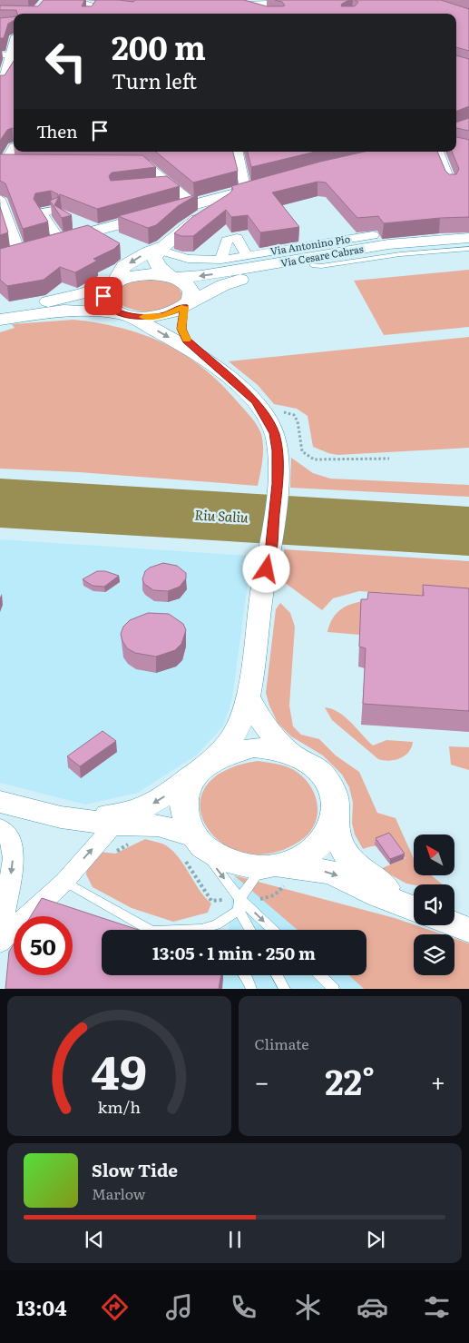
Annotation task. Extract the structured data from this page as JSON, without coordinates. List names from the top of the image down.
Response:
{
  "streets": {
    "main road": ["Via Cesare Cabras"],
    "street": ["Via Antonino Pio"]
  },
  "water": ["Riu Saliu"],
  "north": "top left",
  "page": {
    "turn": ["200 m", "Turn left"],
    "then": "Then",
    "limit": "50",
    "trip": "13:05 · 1 min · 250 m",
    "tile": "Climate",
    "heat": ["−", "22°", "+"],
    "song": ["Slow Tide", "Marlow"],
    "tabs": "13:04",
    "gauge": ["49", "km/h"]
  }
}
